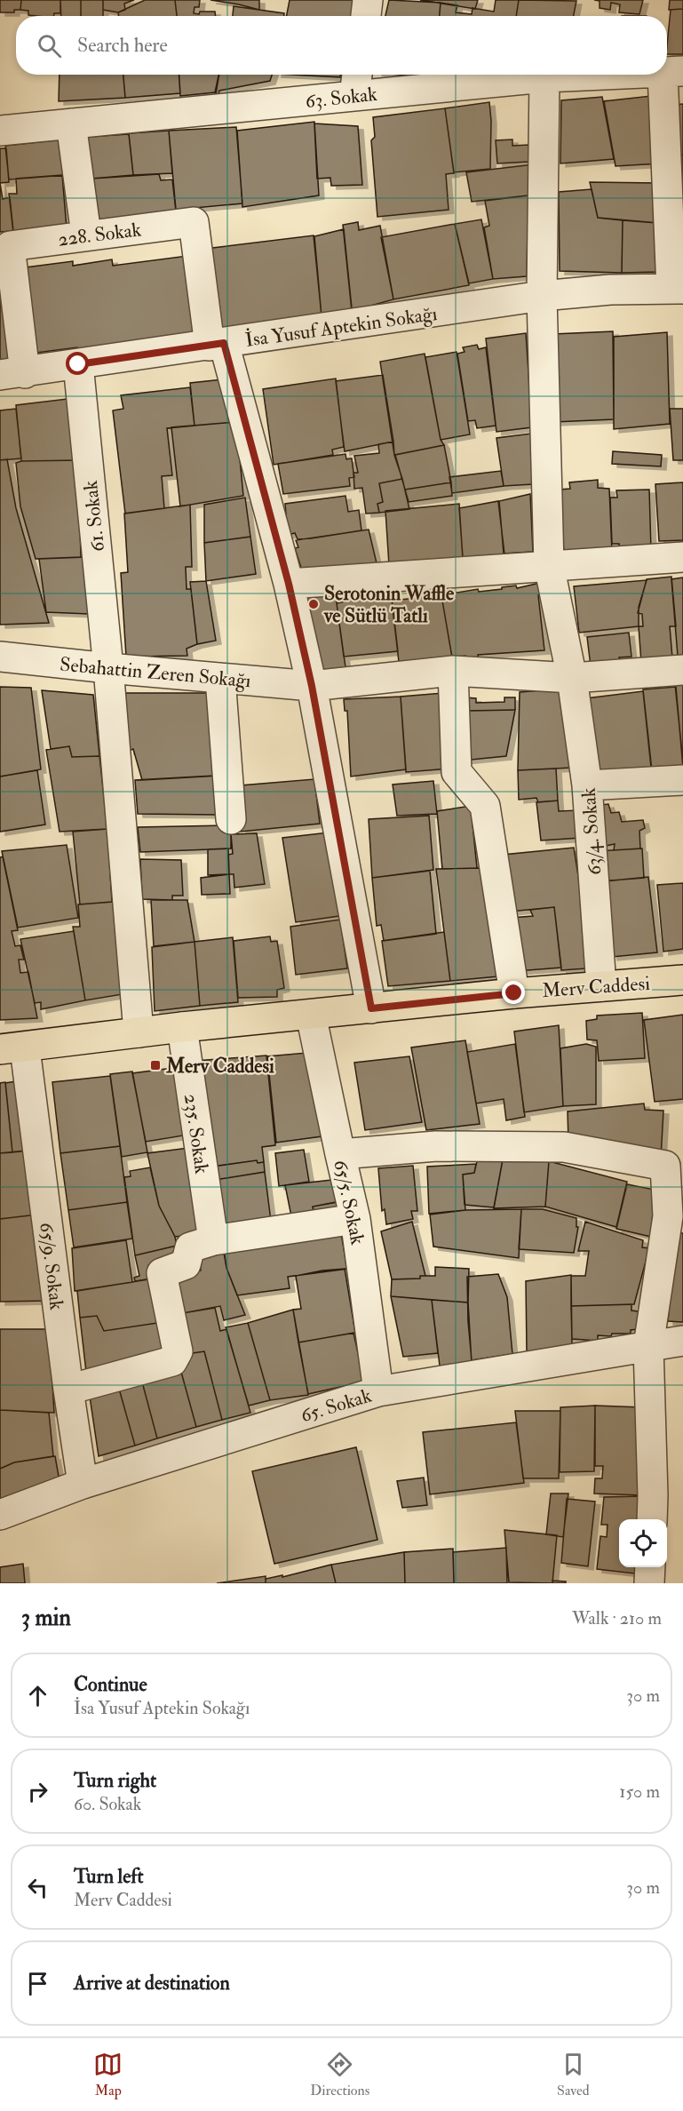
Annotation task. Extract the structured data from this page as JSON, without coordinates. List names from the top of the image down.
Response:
{
  "streets": {
    "main road": ["Merv Caddesi"],
    "street": [
      "63. Sokak",
      "228. Sokak",
      "İsa Yusuf Aptekin Sokağı",
      "61. Sokak",
      "Sebahattin Zeren Sokağı",
      "63/4. Sokak",
      "235. Sokak",
      "65/5. Sokak",
      "65/9. Sokak",
      "65. Sokak"
    ]
  },
  "crossings": [
    ["63. Sokak", "63/4. Sokak"],
    ["228. Sokak", "İsa Yusuf Aptekin Sokağı"],
    ["İsa Yusuf Aptekin Sokağı", "61. Sokak"],
    ["İsa Yusuf Aptekin Sokağı", "63/4. Sokak"],
    ["61. Sokak", "Sebahattin Zeren Sokağı"],
    ["61. Sokak", "Merv Caddesi"],
    ["Sebahattin Zeren Sokağı", "63/4. Sokak"],
    ["63/4. Sokak", "Merv Caddesi"],
    ["Merv Caddesi", "235. Sokak"],
    ["Merv Caddesi", "65/5. Sokak"],
    ["Merv Caddesi", "65/9. Sokak"],
    ["65/5. Sokak", "65. Sokak"],
    ["65/9. Sokak", "65. Sokak"]
  ],
  "places": {
    "other": ["Serotonin Waffle ve Sütlü Tatlı"],
    "transit": ["Merv Caddesi"]
  },
  "page": {
    "search": "Search here",
    "heading": ["3 min", "Walk · 210 m"],
    "list": [
      ["Continue", "İsa Yusuf Aptekin Sokağı", "30 m"],
      ["Turn right", "60. Sokak", "150 m"],
      ["Turn left", "Merv Caddesi", "30 m"],
      "Arrive at destination"
    ],
    "nav": ["Map", "Directions", "Saved"]
  }
}
